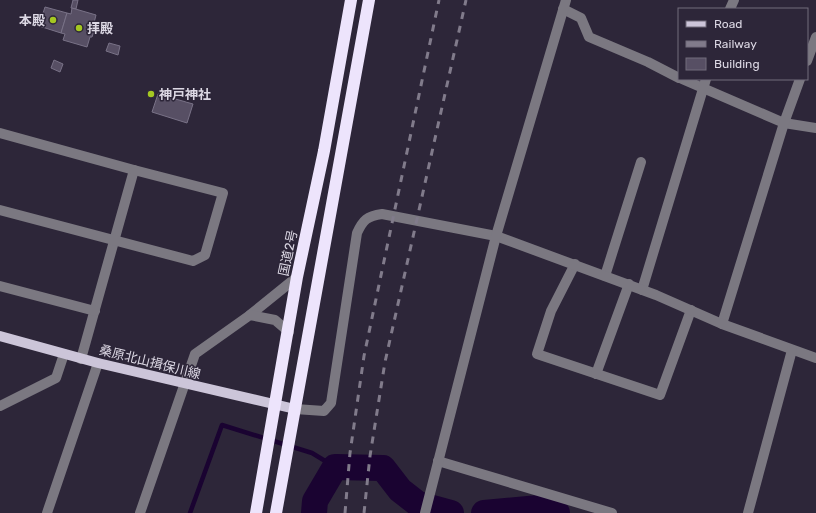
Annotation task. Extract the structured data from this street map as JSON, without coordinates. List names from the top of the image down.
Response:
{
  "streets": {
    "highway": ["国道2号"],
    "main road": ["桑原北山揖保川線"]
  },
  "crossings": [
    ["国道2号", "桑原北山揖保川線"]
  ],
  "places": ["本殿", "拝殿", "神戸神社"],
  "legend": ["Road", "Railway", "Building"]
}
